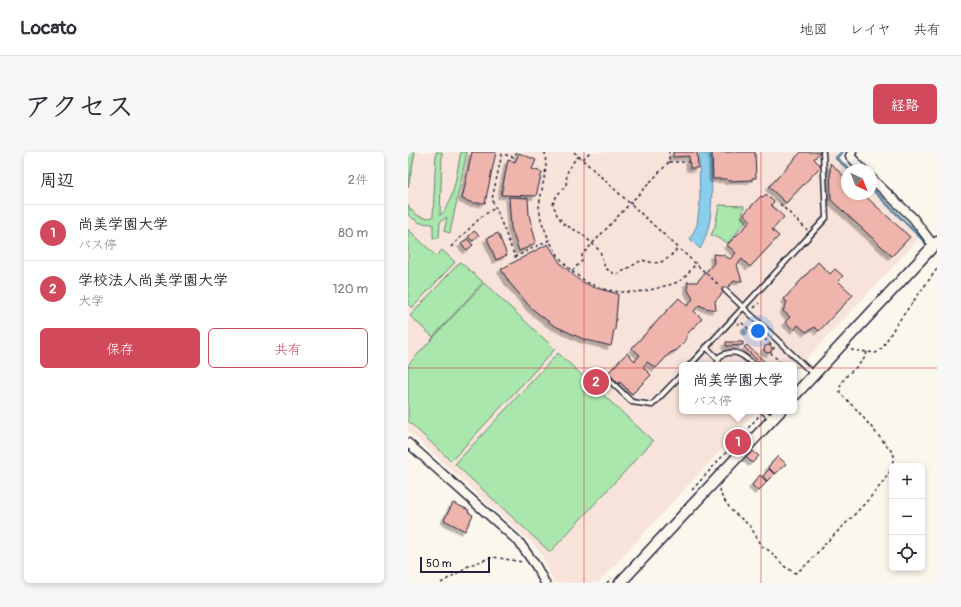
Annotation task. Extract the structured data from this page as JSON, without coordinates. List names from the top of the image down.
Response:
{
  "scale_bar": "50 m",
  "north": "bottom right",
  "page": {
    "header": "Locato",
    "nav": ["地図", "レイヤ", "共有"],
    "title": "アクセス",
    "buttons": [
      "経路",
      ["保存", "共有"]
    ],
    "heading": ["周辺", "2件"],
    "list": [
      {
        "mark": "1",
        "name": "尚美学園大学",
        "note": "バス停",
        "value": "80 m"
      },
      {
        "mark": "2",
        "name": "学校法人尚美学園大学",
        "note": "大学",
        "value": "120 m"
      }
    ],
    "popup": ["尚美学園大学", "バス停"],
    "pins": ["2", "1"],
    "map_buttons": ["+", "−"],
    "scale": "50 m"
  }
}
